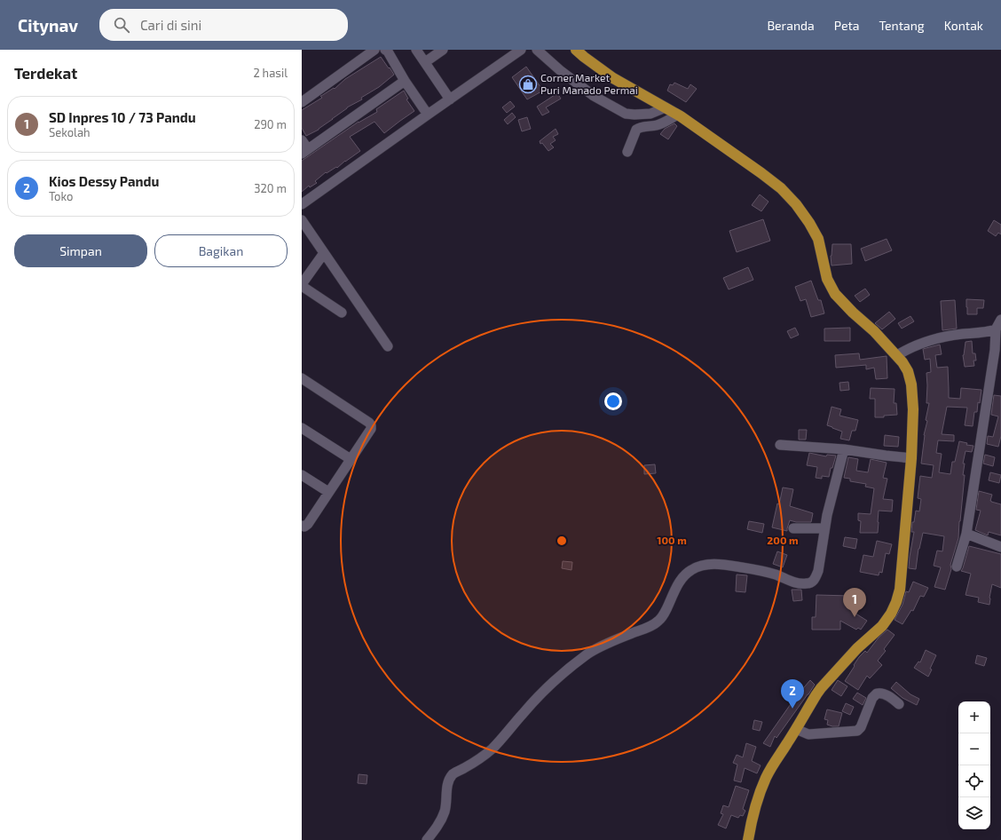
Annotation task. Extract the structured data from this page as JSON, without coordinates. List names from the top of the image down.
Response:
{
  "places": {
    "shop": ["Corner Market Puri Manado Permai"]
  },
  "page": {
    "header": "Citynav",
    "search": "Cari di sini",
    "nav": [
      "Beranda",
      "Peta",
      "Tentang",
      "Kontak"
    ],
    "heading": ["Terdekat", "2 hasil"],
    "list": [
      {
        "mark": "1",
        "name": "SD Inpres 10 / 73 Pandu",
        "note": "Sekolah",
        "value": "290 m"
      },
      {
        "mark": "2",
        "name": "Kios Dessy Pandu",
        "note": "Toko",
        "value": "320 m"
      }
    ],
    "buttons": ["Simpan", "Bagikan"],
    "pins": ["1", "2"],
    "map_buttons": ["+", "−"]
  },
  "rings": ["100 m", "200 m"]
}
